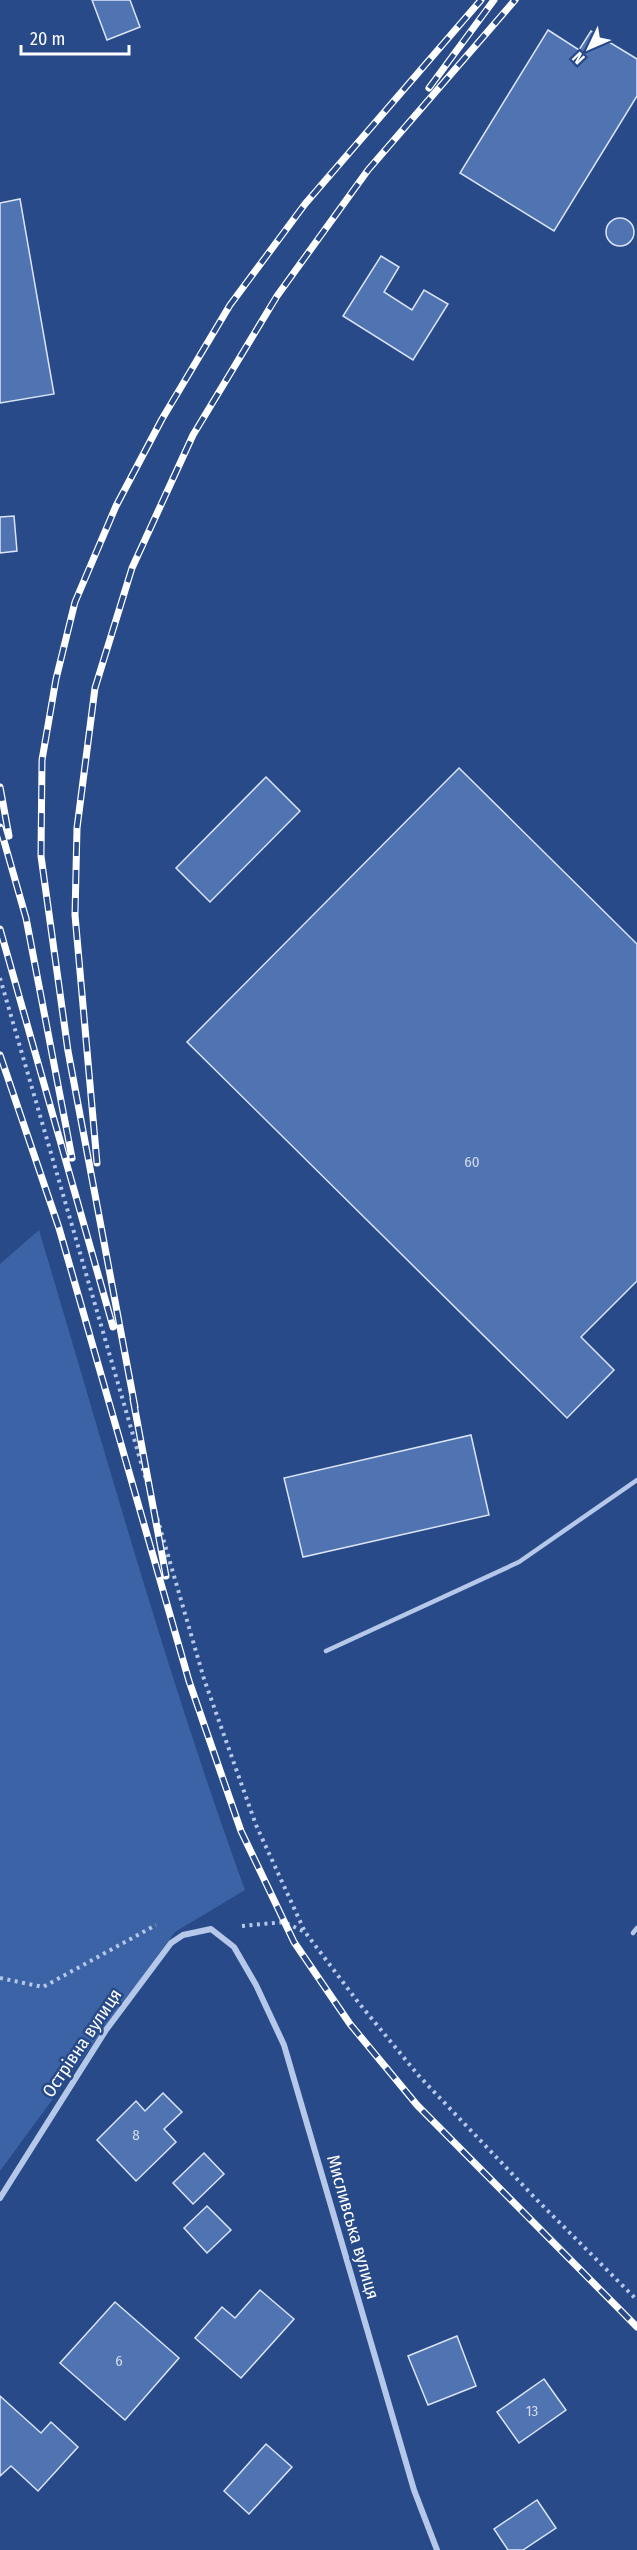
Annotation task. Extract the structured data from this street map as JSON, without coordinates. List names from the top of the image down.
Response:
{
  "streets": {
    "street": ["Острівна вулиця", "Мисливська вулиця"]
  },
  "crossings": [
    ["Острівна вулиця", "Мисливська вулиця"]
  ],
  "house_numbers": [
    "60",
    "8",
    "6",
    "13"
  ],
  "scale_bar": "20 m",
  "north": "bottom left"
}
